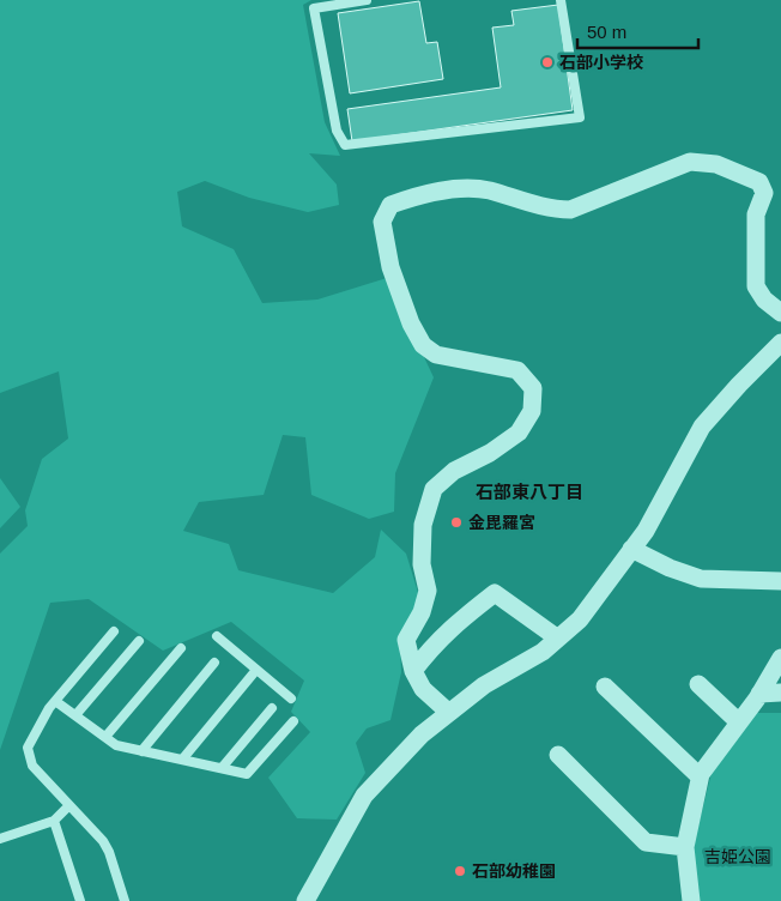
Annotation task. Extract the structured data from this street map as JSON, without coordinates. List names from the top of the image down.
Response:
{
  "districts": ["石部東八丁目"],
  "parks": ["吉姫公園"],
  "places": ["石部小学校", "金毘羅宮", "石部幼稚園"],
  "scale_bar": "50 m"
}
